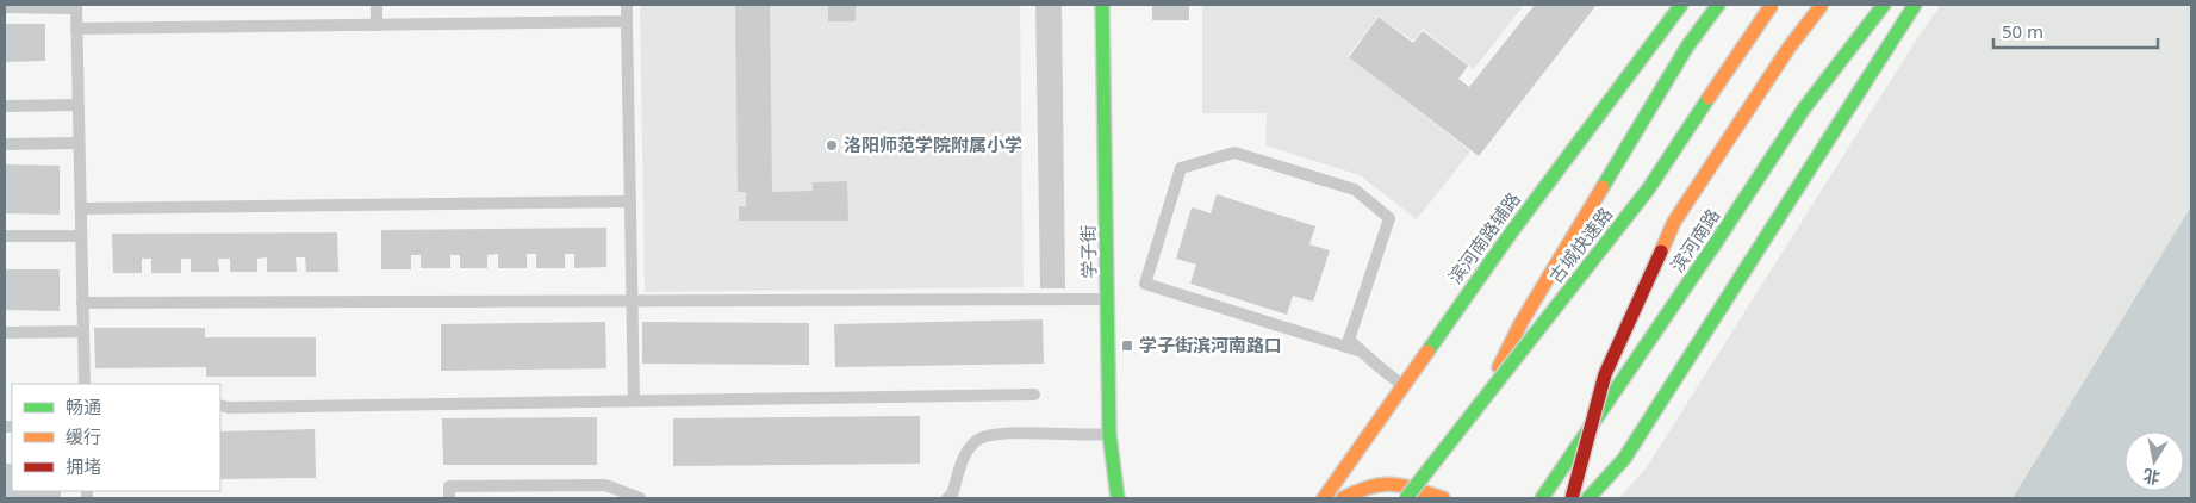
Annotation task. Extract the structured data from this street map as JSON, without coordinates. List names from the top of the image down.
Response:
{
  "streets": {
    "main road": [
      "滨河南路辅路",
      "滨河南路",
      "古城快速路",
      "学子街"
    ]
  },
  "places": {
    "other": ["洛阳师范学院附属小学"],
    "transit": ["学子街滨河南路口"]
  },
  "legend": ["畅通", "缓行", "拥堵"],
  "scale_bar": "50 m",
  "north": "bottom"
}
